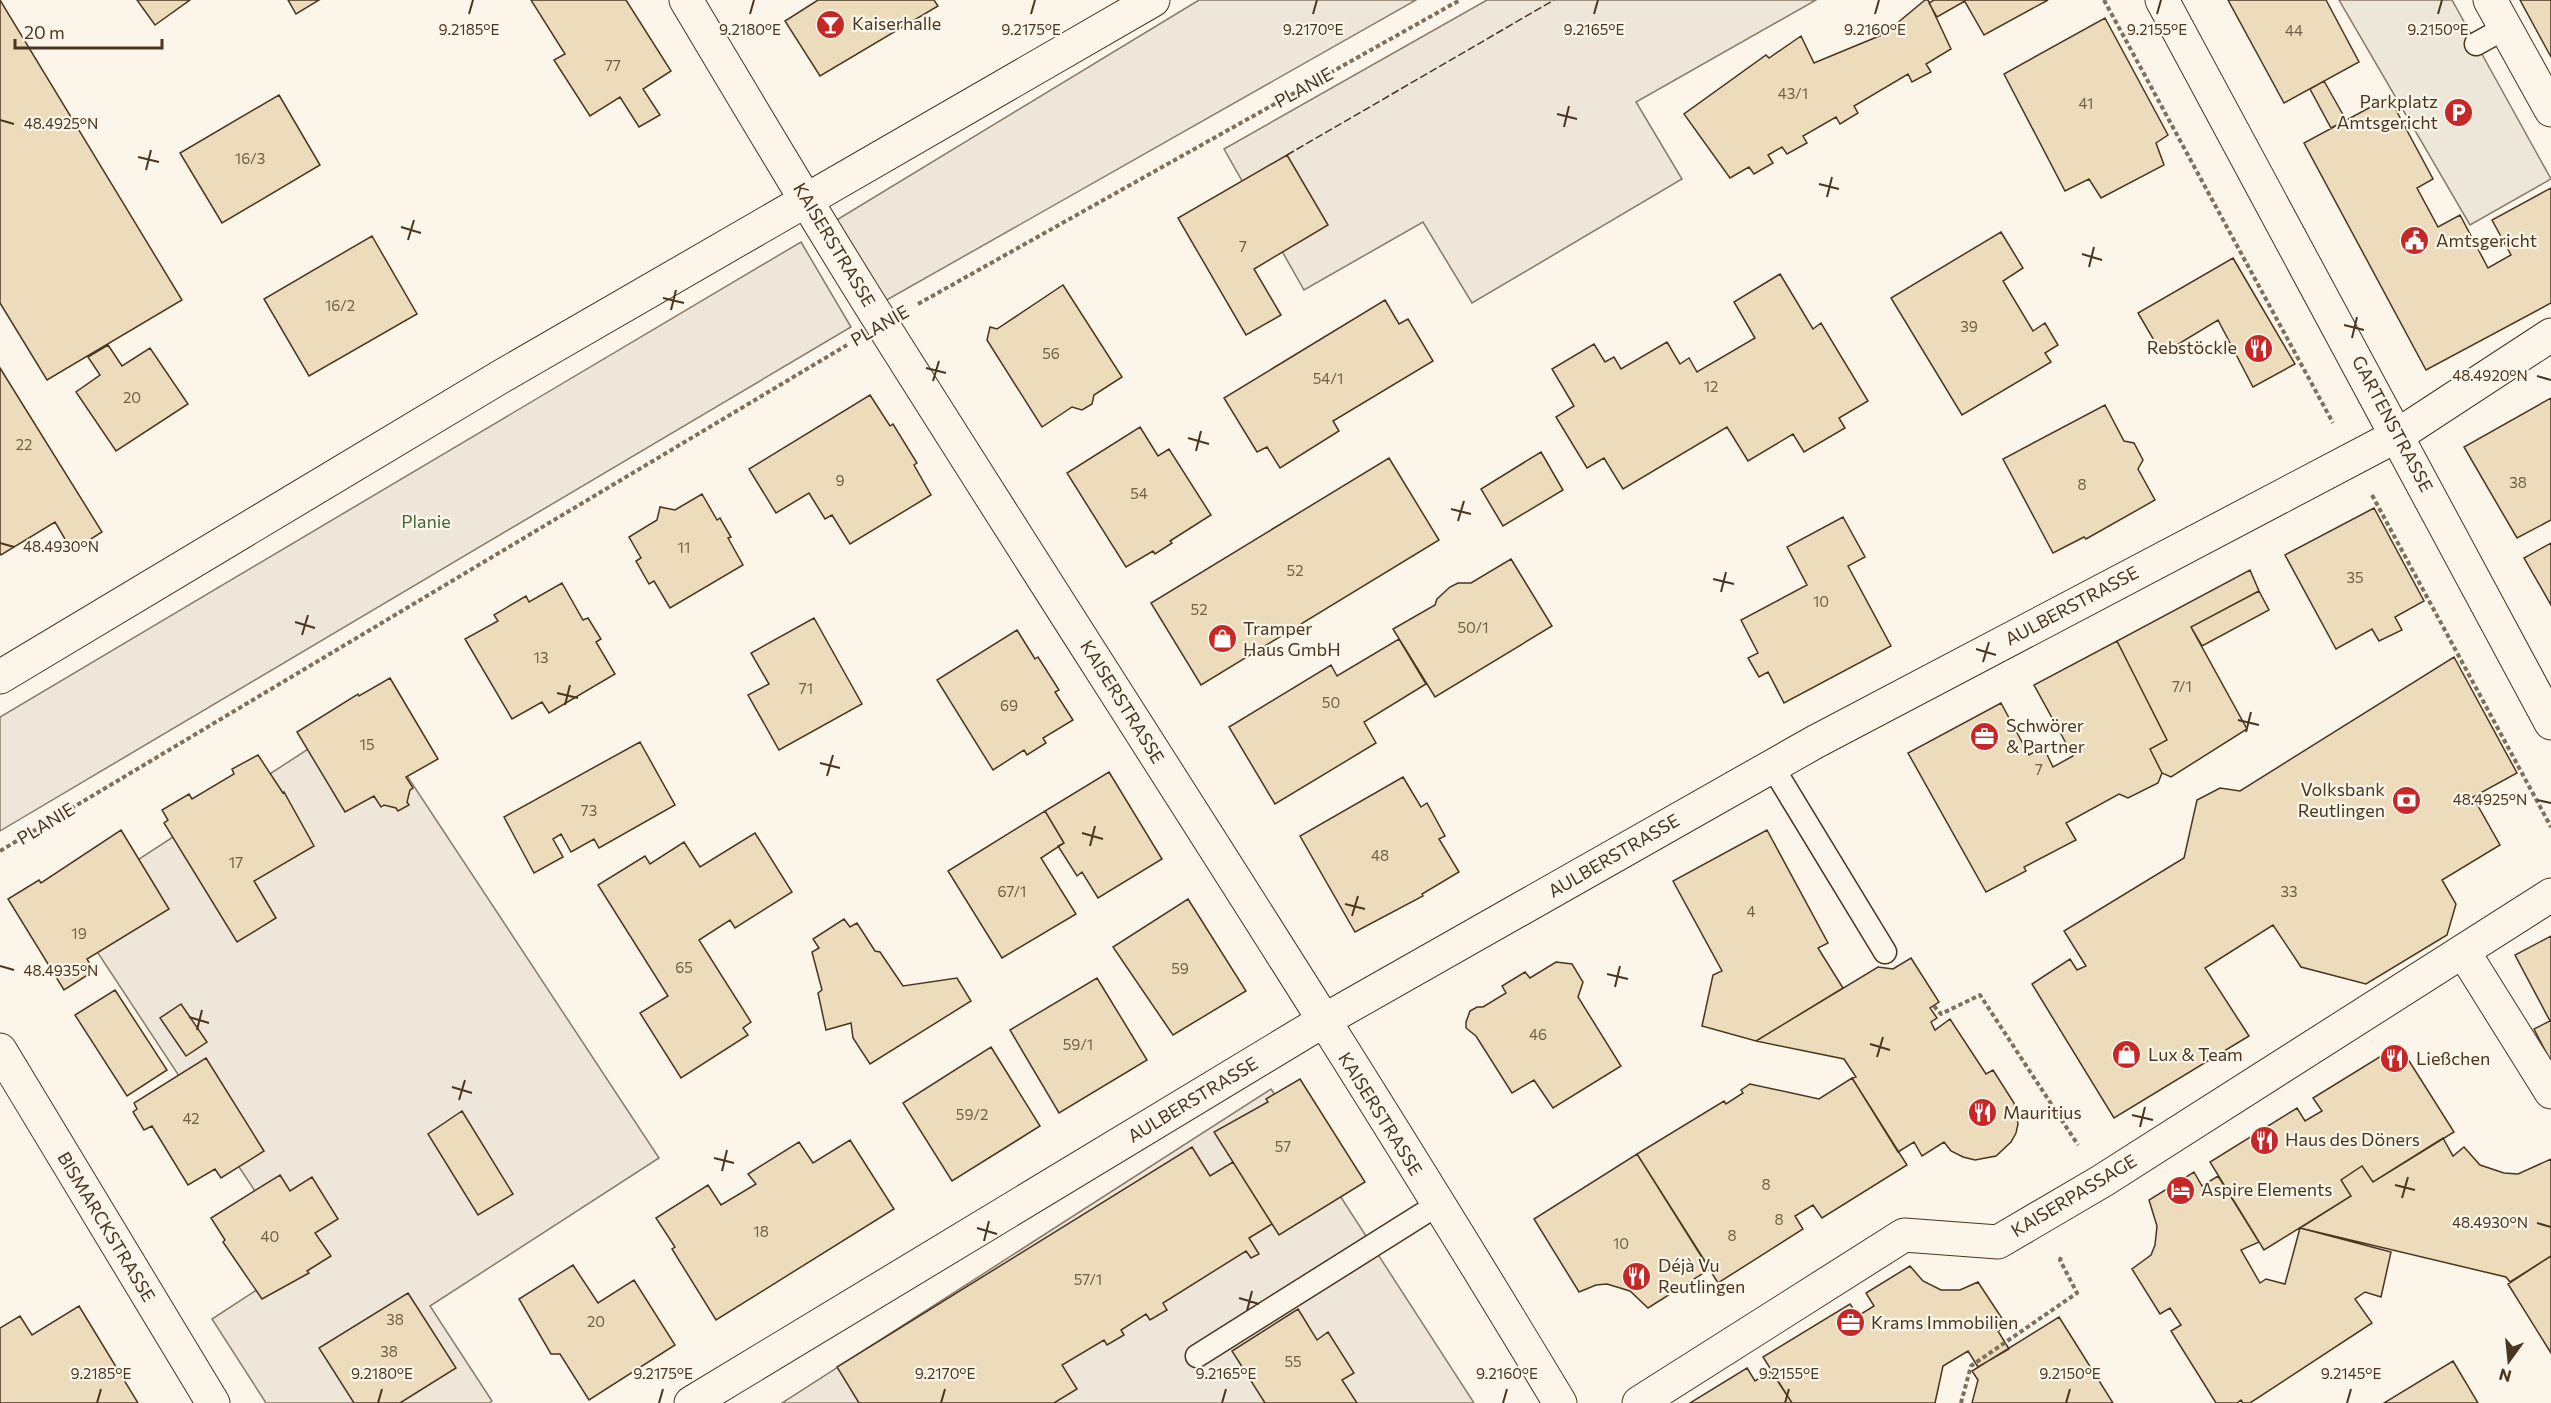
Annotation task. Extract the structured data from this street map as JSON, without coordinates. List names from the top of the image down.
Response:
{
  "streets": {
    "street": [
      "KAISERSTRASSE",
      "GARTENSTRASSE",
      "AULBERSTRASSE",
      "KAISERPASSAGE",
      "BISMARCKSTRASSE"
    ],
    "path": ["PLANIE"]
  },
  "crossings": [
    ["PLANIE", "KAISERSTRASSE"],
    ["KAISERSTRASSE", "AULBERSTRASSE"],
    ["GARTENSTRASSE", "AULBERSTRASSE"]
  ],
  "parks": ["Planie"],
  "places": {
    "bar": ["Kaiserhalle"],
    "parking": ["Parkplatz Amtsgericht"],
    "public building": ["Amtsgericht"],
    "restaurant": [
      "Rebstöckle",
      "Ließchen",
      "Mauritius",
      "Haus des Döners",
      "Déjà Vu Reutlingen"
    ],
    "shop": ["Tramper Haus GmbH", "Lux & Team"],
    "office": ["Schwörer & Partner", "Krams Immobilien"],
    "bank": ["Volksbank Reutlingen"],
    "hotel": ["Aspire Elements"]
  },
  "house_numbers": [
    "44",
    "77",
    "43/1",
    "41",
    "16/3",
    "7",
    "16/2",
    "39",
    "56",
    "54/1",
    "12",
    "20",
    "22",
    "9",
    "38",
    "8",
    "54",
    "11",
    "52",
    "35",
    "10",
    "52",
    "50/1",
    "13",
    "7/1",
    "71",
    "50",
    "69",
    "15",
    "7",
    "73",
    "48",
    "17",
    "67/1",
    "33",
    "4",
    "19",
    "65",
    "59",
    "46",
    "59/1",
    "59/2",
    "42",
    "57",
    "8",
    "8",
    "18",
    "8",
    "40",
    "10",
    "57/1",
    "38",
    "20",
    "38",
    "55"
  ],
  "scale_bar": "20 m",
  "north": "bottom",
  "coordinates": [
    "9.2185°E",
    "9.2180°E",
    "9.2175°E",
    "9.2170°E",
    "9.2165°E",
    "9.2160°E",
    "9.2150°E",
    "9.2155°E",
    "48.4925°N",
    "48.4920°N",
    "48.4930°N",
    "48.4935°N",
    "9.2145°E"
  ]
}
